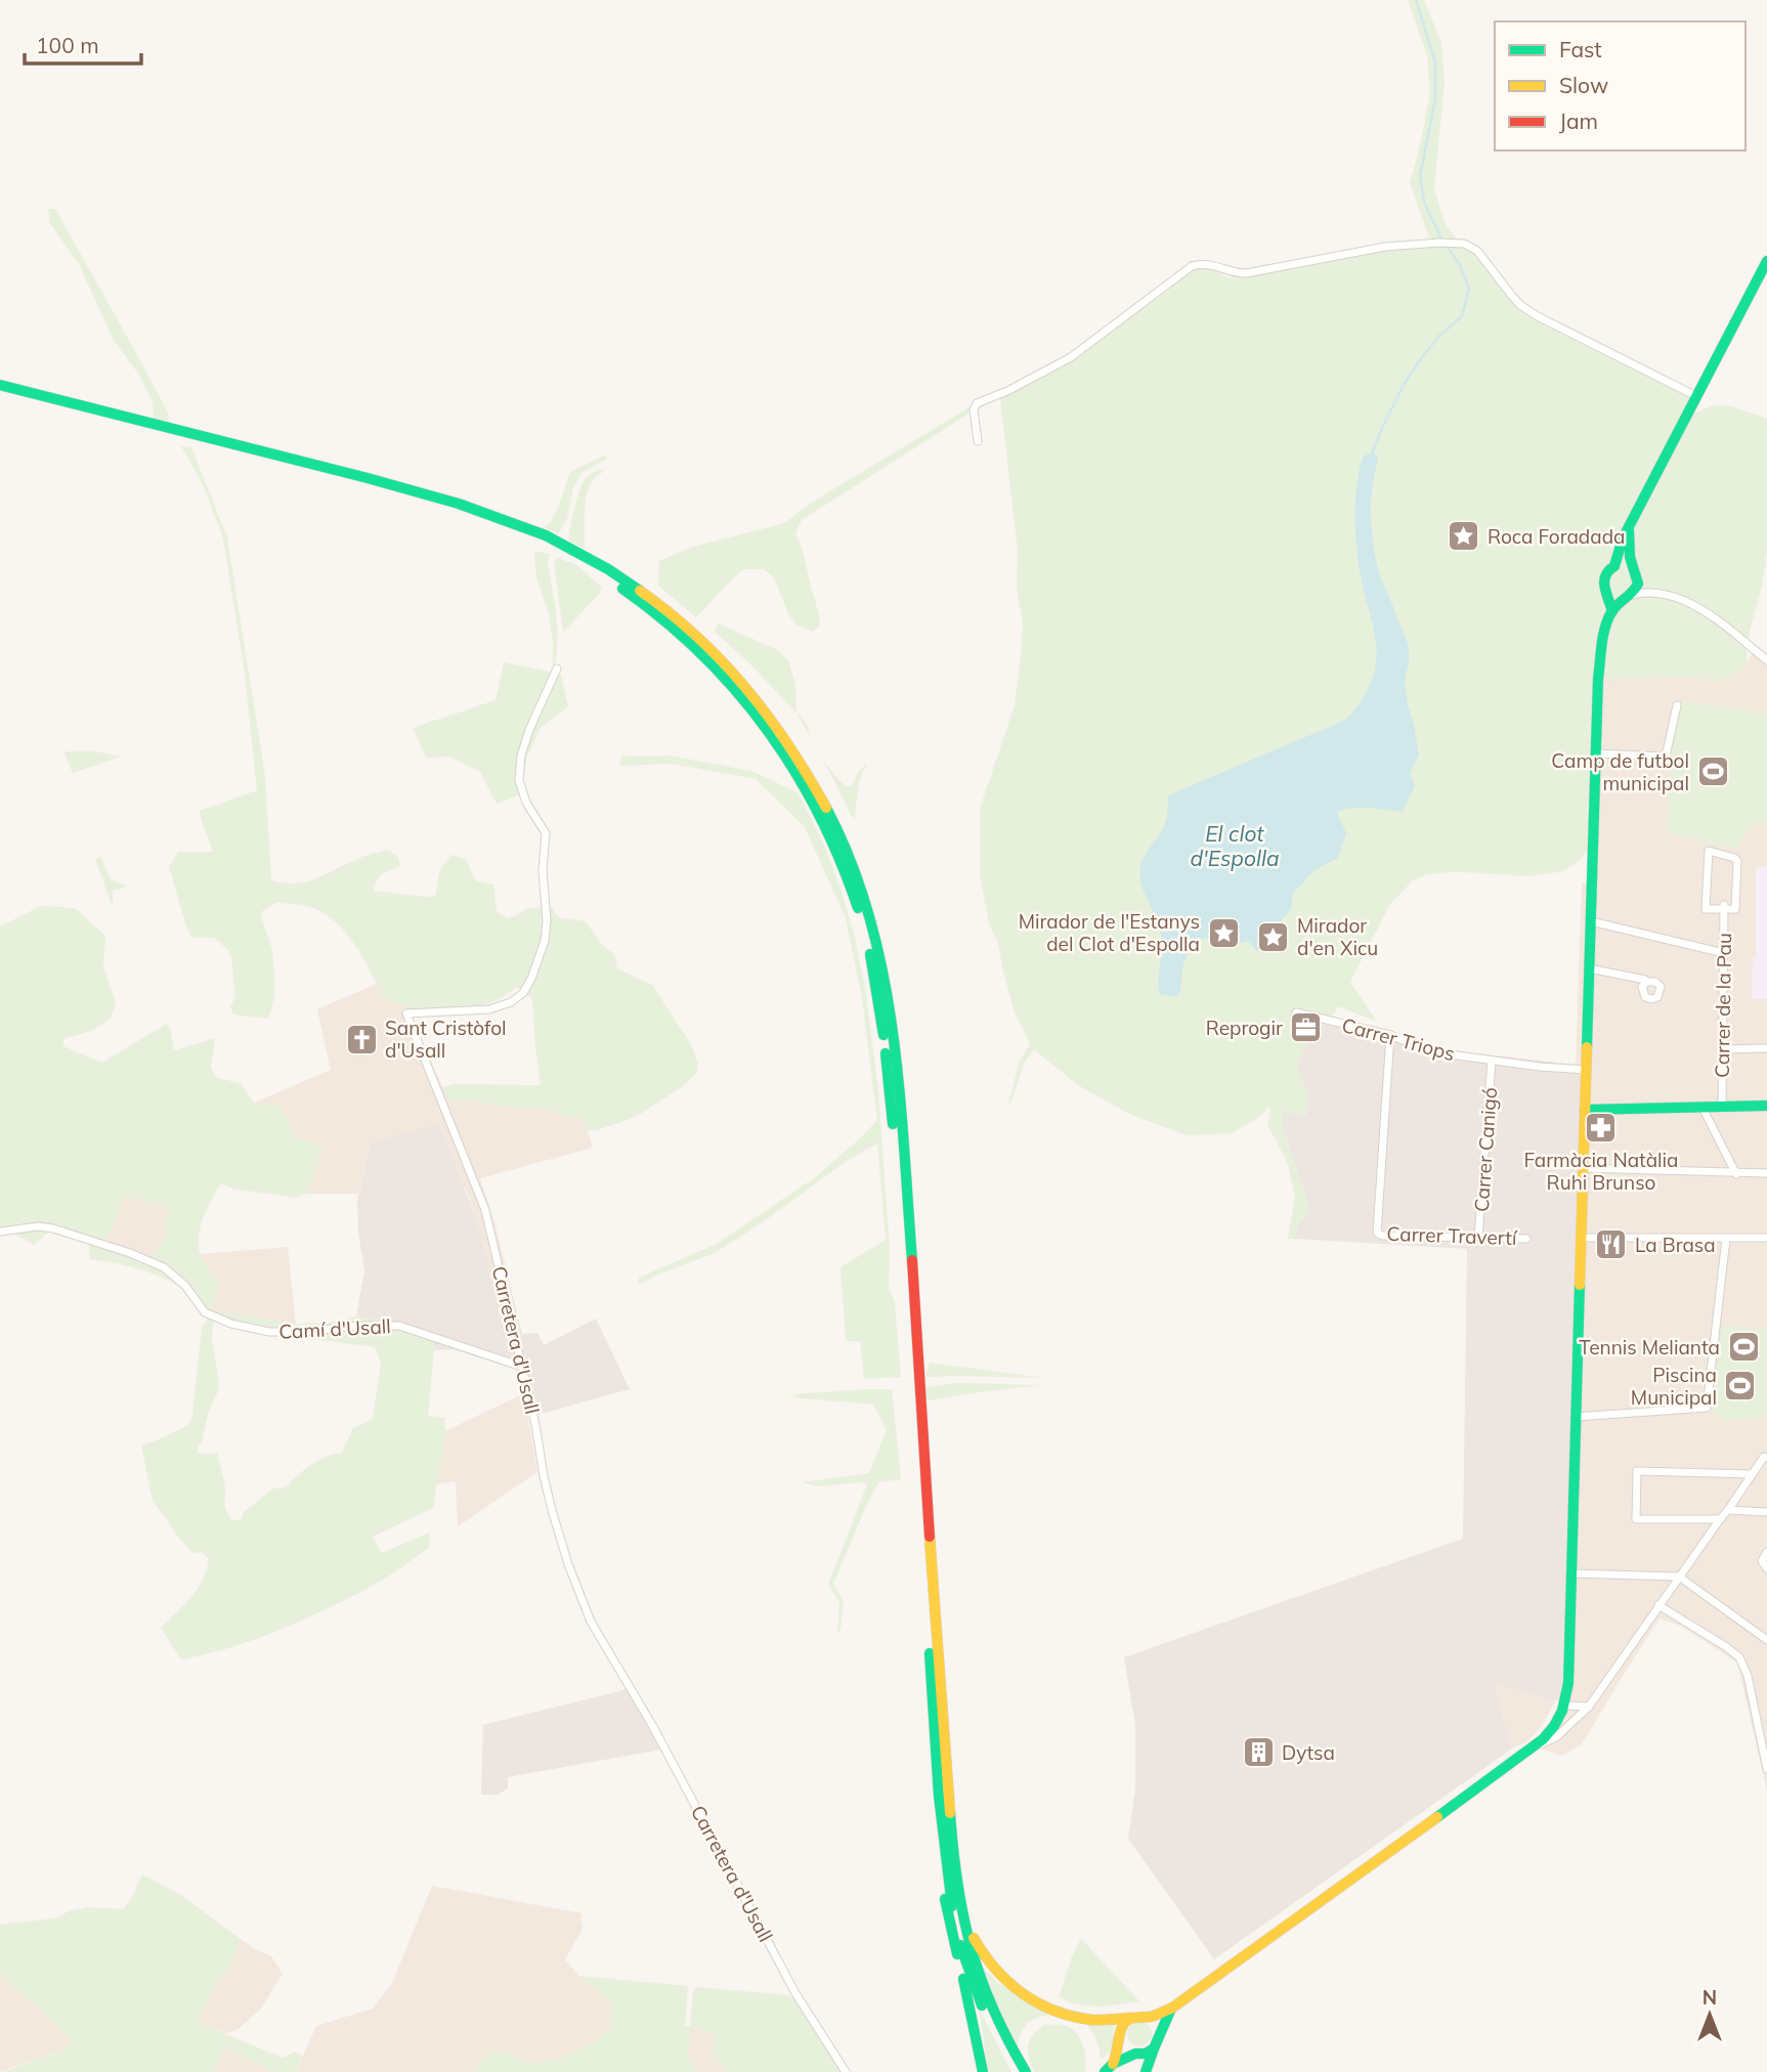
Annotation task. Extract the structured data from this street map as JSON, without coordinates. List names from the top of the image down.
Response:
{
  "streets": {
    "street": [
      "Carrer de la Pau",
      "Carrer Triops",
      "Carrer Canigó",
      "Carrer Travertí",
      "Camí d'Usall",
      "Carretera d'Usall"
    ]
  },
  "crossings": [
    ["Carrer Triops", "Carrer Canigó"],
    ["Carrer Triops", "Carrer Travertí"],
    ["Carrer Canigó", "Carrer Travertí"],
    ["Camí d'Usall", "Carretera d'Usall"]
  ],
  "water": ["El clot d'Espolla"],
  "places": {
    "place": ["Roca Foradada", "Mirador de l'Estanys del Clot d'Espolla", "Mirador d'en Xicu"],
    "sports": ["Camp de futbol municipal", "Tennis Melianta", "Piscina Municipal"],
    "office": ["Reprogir"],
    "church": ["Sant Cristòfol d'Usall"],
    "pharmacy": ["Farmàcia Natàlia Ruhi Brunso"],
    "restaurant": ["La Brasa"],
    "building": ["Dytsa"]
  },
  "legend": ["Fast", "Slow", "Jam"],
  "scale_bar": "100 m",
  "north": "top"
}
